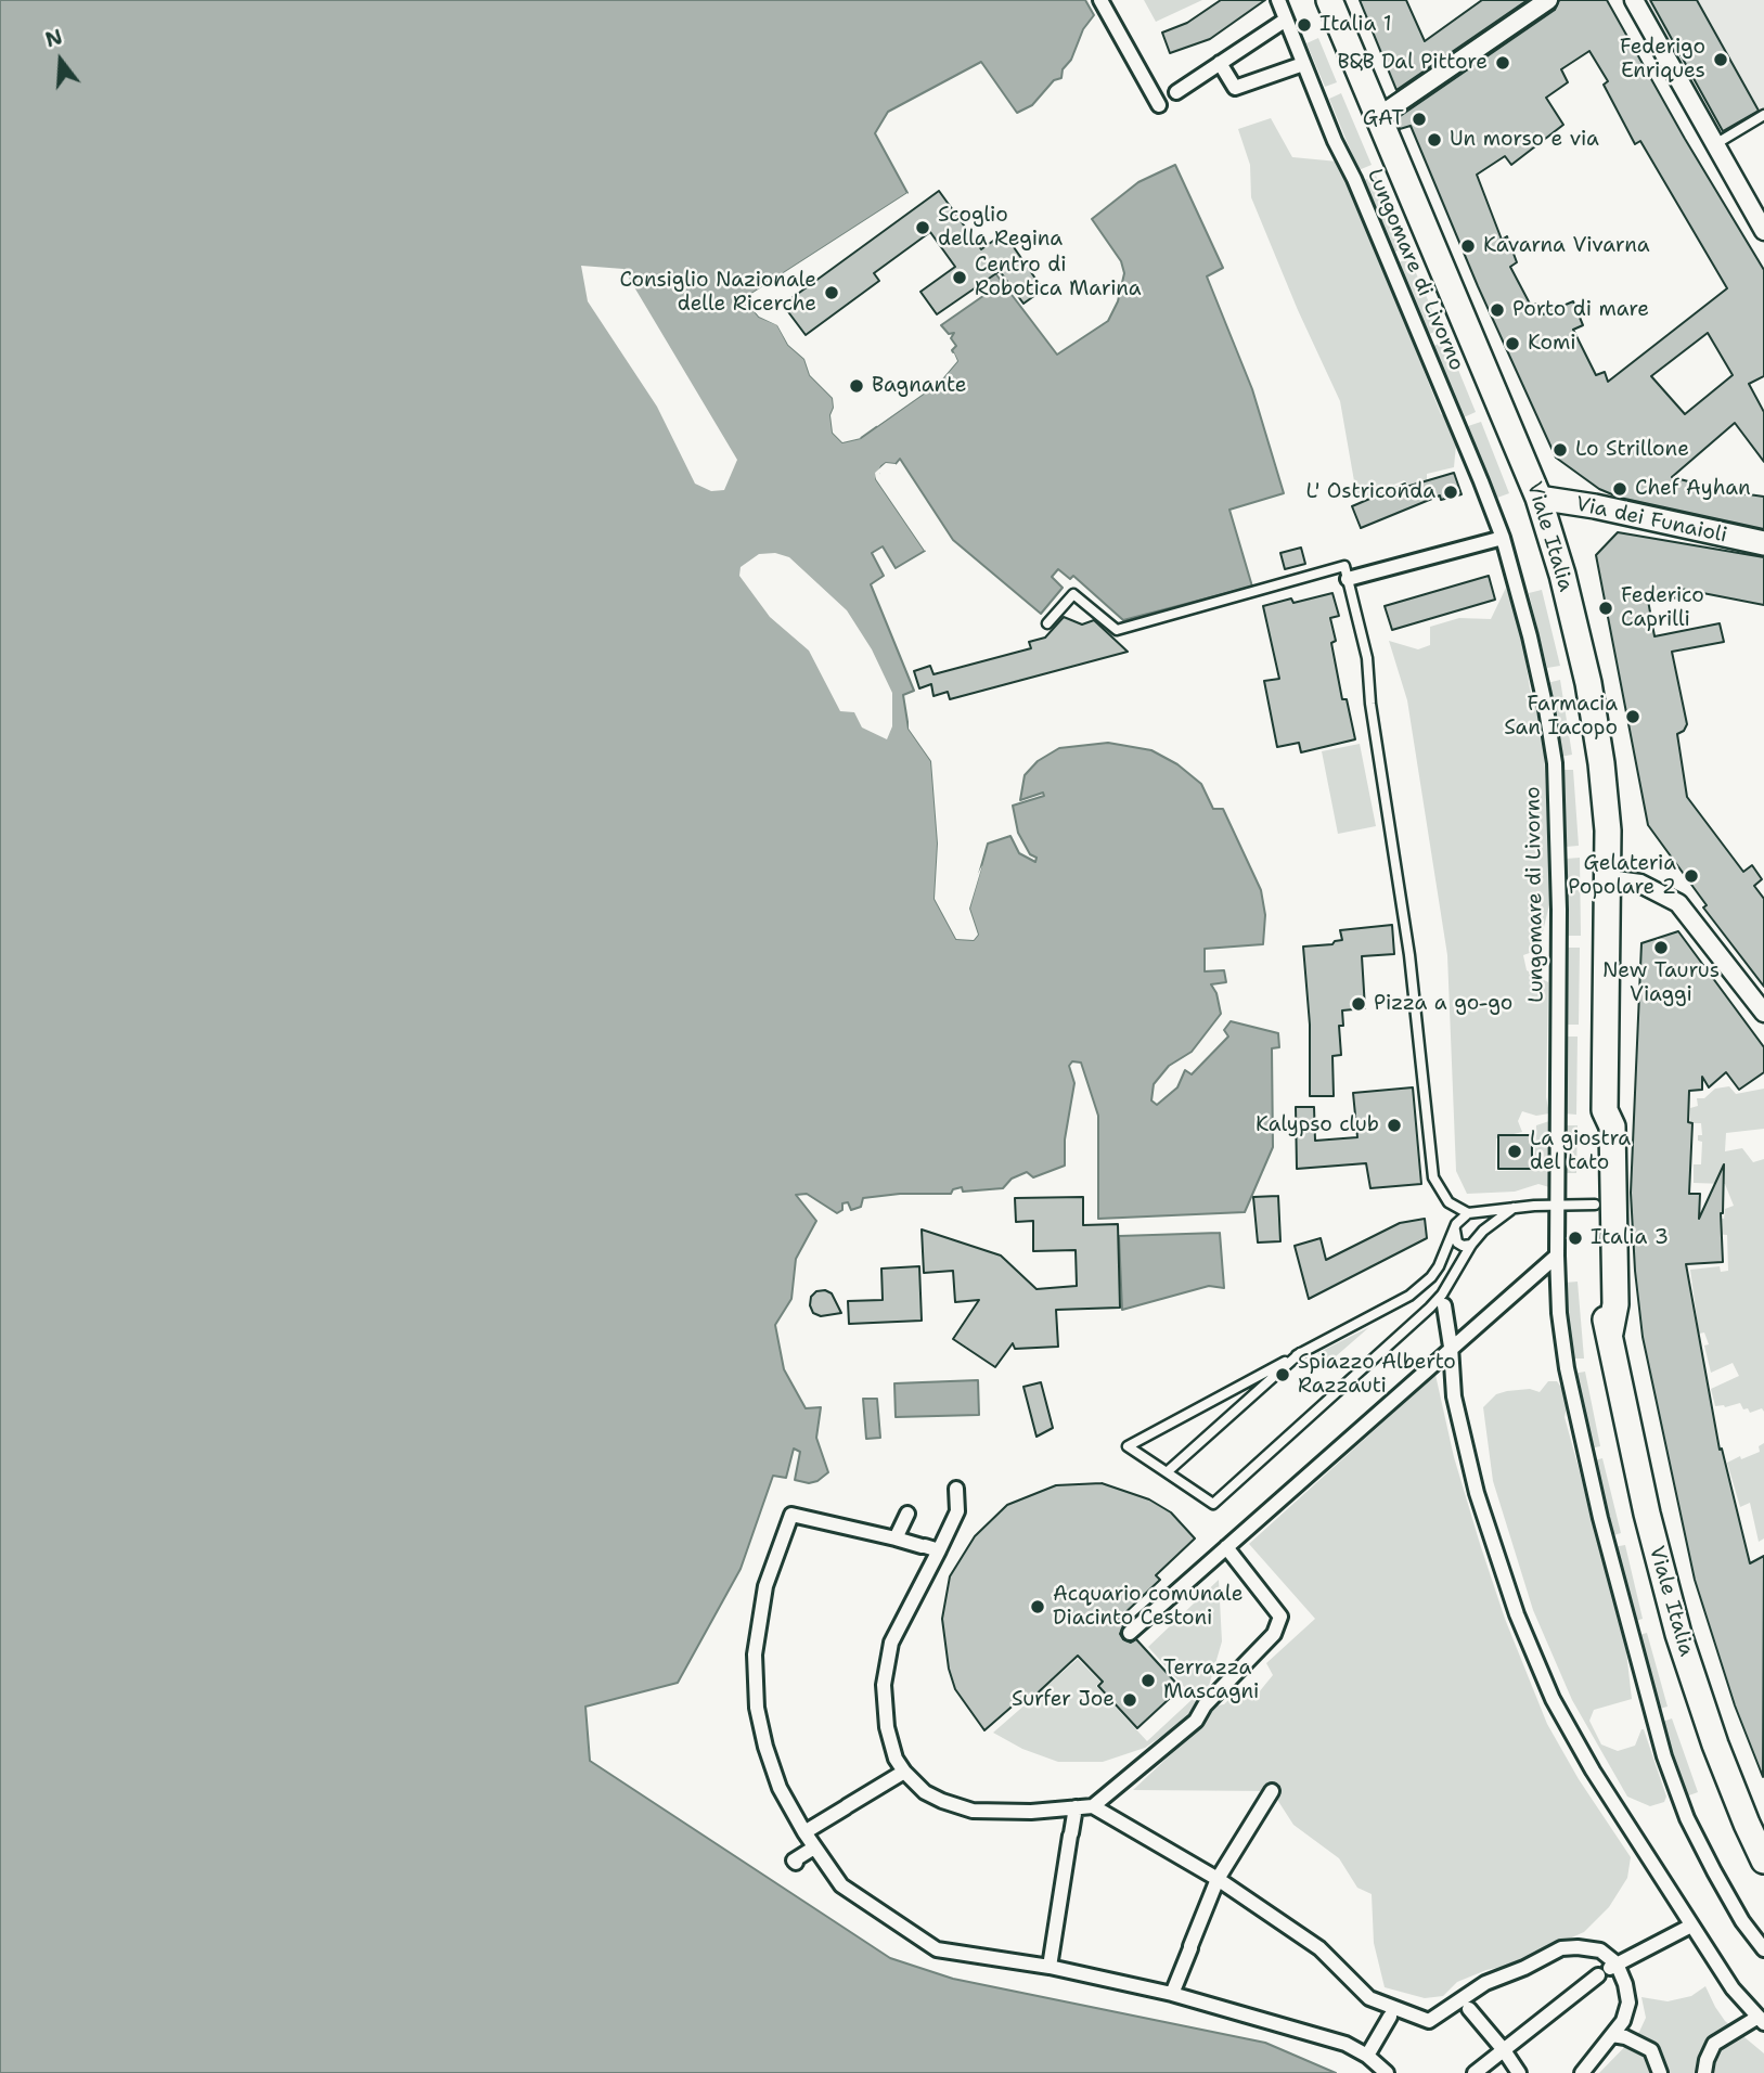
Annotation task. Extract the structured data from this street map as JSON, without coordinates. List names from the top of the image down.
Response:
{
  "streets": {
    "main road": ["Viale Italia"],
    "street": ["Lungomare di Livorno", "Via dei Funaioli"]
  },
  "crossings": [
    ["Via dei Funaioli", "Viale Italia"]
  ],
  "places": [
    "Italia 1",
    "Federigo Enriques",
    "B&B Dal Pittore",
    "GAT",
    "Un morso e via",
    "Scoglio della Regina",
    "Kavarna Vivarna",
    "Centro di Robotica Marina",
    "Consiglio Nazionale delle Ricerche",
    "Porto di mare",
    "Komi",
    "Bagnante",
    "Lo Strillone",
    "Chef Ayhan",
    "L' Ostriconda",
    "Federico Caprilli",
    "Farmacia San Iacopo",
    "Gelateria Popolare 2",
    "New Taurus Viaggi",
    "Pizza a go-go",
    "Kalypso club",
    "La giostra del tato",
    "Italia 3",
    "Spiazzo Alberto Razzauti",
    "Acquario comunale Diacinto Cestoni",
    "Terrazza Mascagni",
    "Surfer Joe"
  ],
  "north": "top"
}
